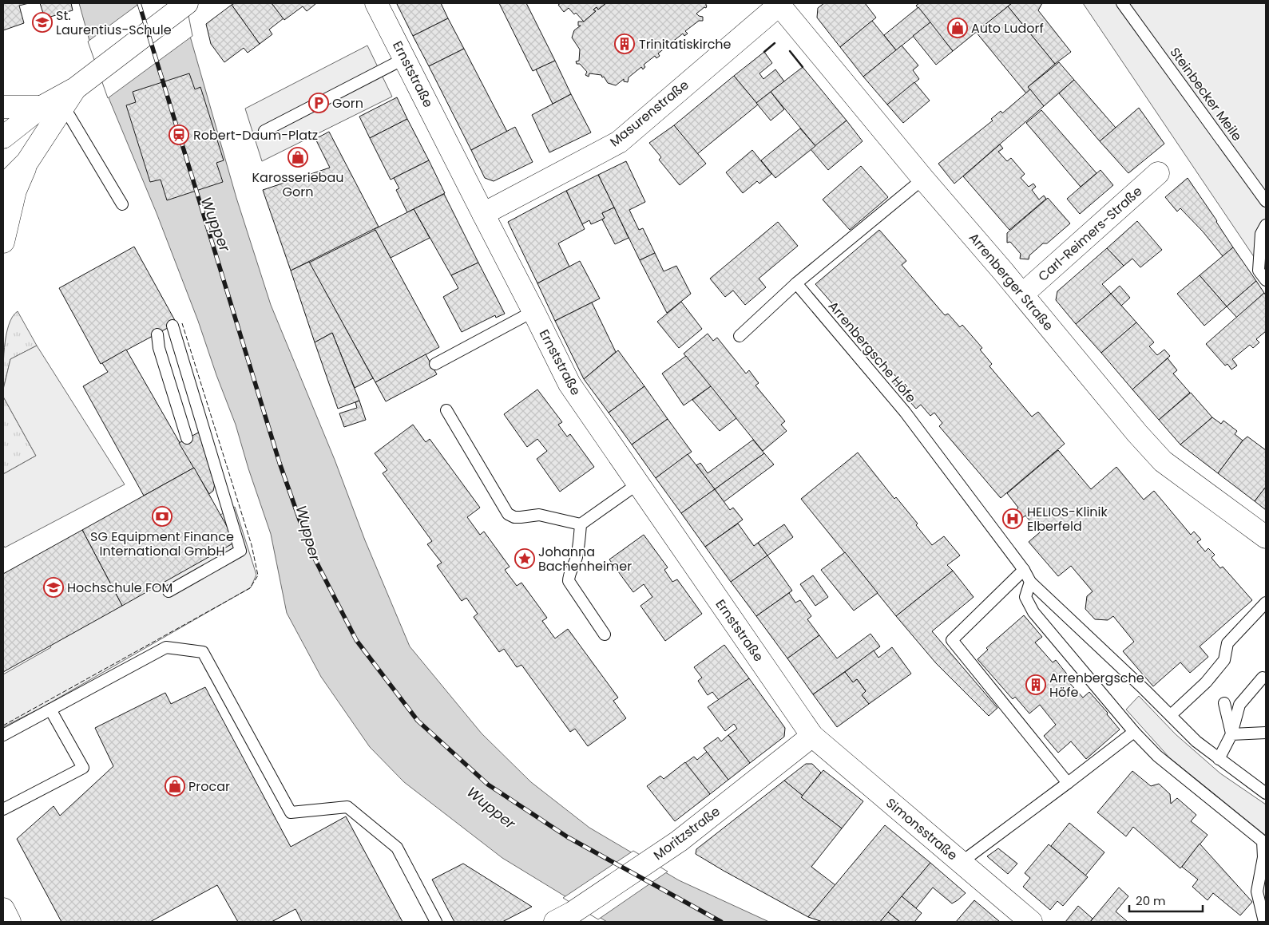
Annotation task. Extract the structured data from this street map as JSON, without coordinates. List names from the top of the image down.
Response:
{
  "streets": {
    "street": [
      "Ernststraße",
      "Masurenstraße",
      "Carl-Reimers-Straße",
      "Arrenberger Straße",
      "Simonsstraße",
      "Moritzstraße"
    ],
    "lane": ["Steinbecker Meile", "Arrenbergsche Höfe"]
  },
  "crossings": [
    ["Ernststraße", "Masurenstraße"],
    ["Ernststraße", "Simonsstraße"],
    ["Ernststraße", "Moritzstraße"],
    ["Masurenstraße", "Arrenberger Straße"],
    ["Carl-Reimers-Straße", "Arrenberger Straße"],
    ["Simonsstraße", "Moritzstraße"]
  ],
  "water": ["Wupper"],
  "places": {
    "school or university": ["St. Laurentius-Schule", "Hochschule FOM"],
    "shop": ["Auto Ludorf", "Karosseriebau Gorn", "Procar"],
    "building": ["Trinitatiskirche", "Arrenbergsche Höfe"],
    "parking": ["Gorn"],
    "station": ["Robert-Daum-Platz"],
    "bank": ["SG Equipment Finance International GmbH"],
    "hospital": ["HELIOS-Klinik Elberfeld"],
    "place": ["Johanna Bachenheimer"]
  },
  "scale_bar": "20 m"
}
